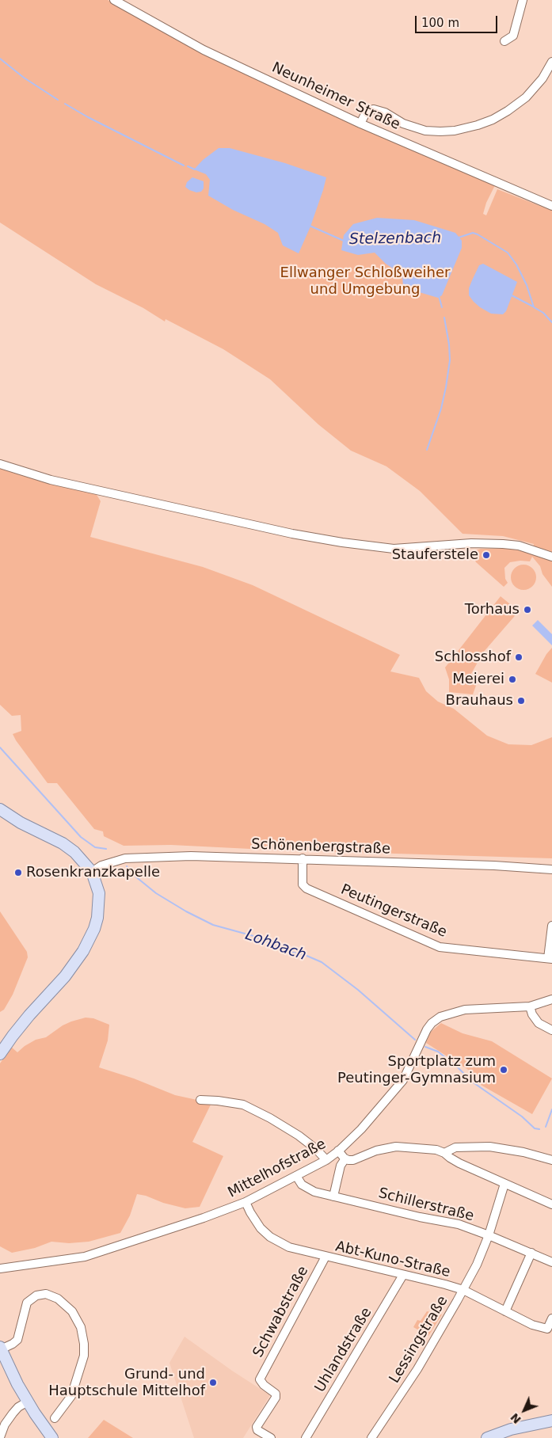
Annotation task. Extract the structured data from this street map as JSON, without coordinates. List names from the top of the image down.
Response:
{
  "streets": {
    "street": [
      "Neunheimer Straße",
      "Schönenbergstraße",
      "Peutingerstraße",
      "Mittelhofstraße",
      "Schillerstraße",
      "Abt-Kuno-Straße",
      "Schwabstraße",
      "Lessingstraße",
      "Uhlandstraße"
    ]
  },
  "crossings": [
    ["Schönenbergstraße", "Peutingerstraße"],
    ["Mittelhofstraße", "Schillerstraße"],
    ["Mittelhofstraße", "Abt-Kuno-Straße"],
    ["Schillerstraße", "Lessingstraße"],
    ["Abt-Kuno-Straße", "Schwabstraße"],
    ["Abt-Kuno-Straße", "Lessingstraße"],
    ["Abt-Kuno-Straße", "Uhlandstraße"]
  ],
  "water": ["Stelzenbach", "Lohbach"],
  "parks": ["Ellwanger Schloßweiher und Umgebung"],
  "places": [
    "Stauferstele",
    "Torhaus",
    "Schlosshof",
    "Meierei",
    "Brauhaus",
    "Rosenkranzkapelle",
    "Sportplatz zum Peutinger-Gymnasium",
    "Grund- und Hauptschule Mittelhof"
  ],
  "scale_bar": "100 m",
  "north": "bottom left"
}
